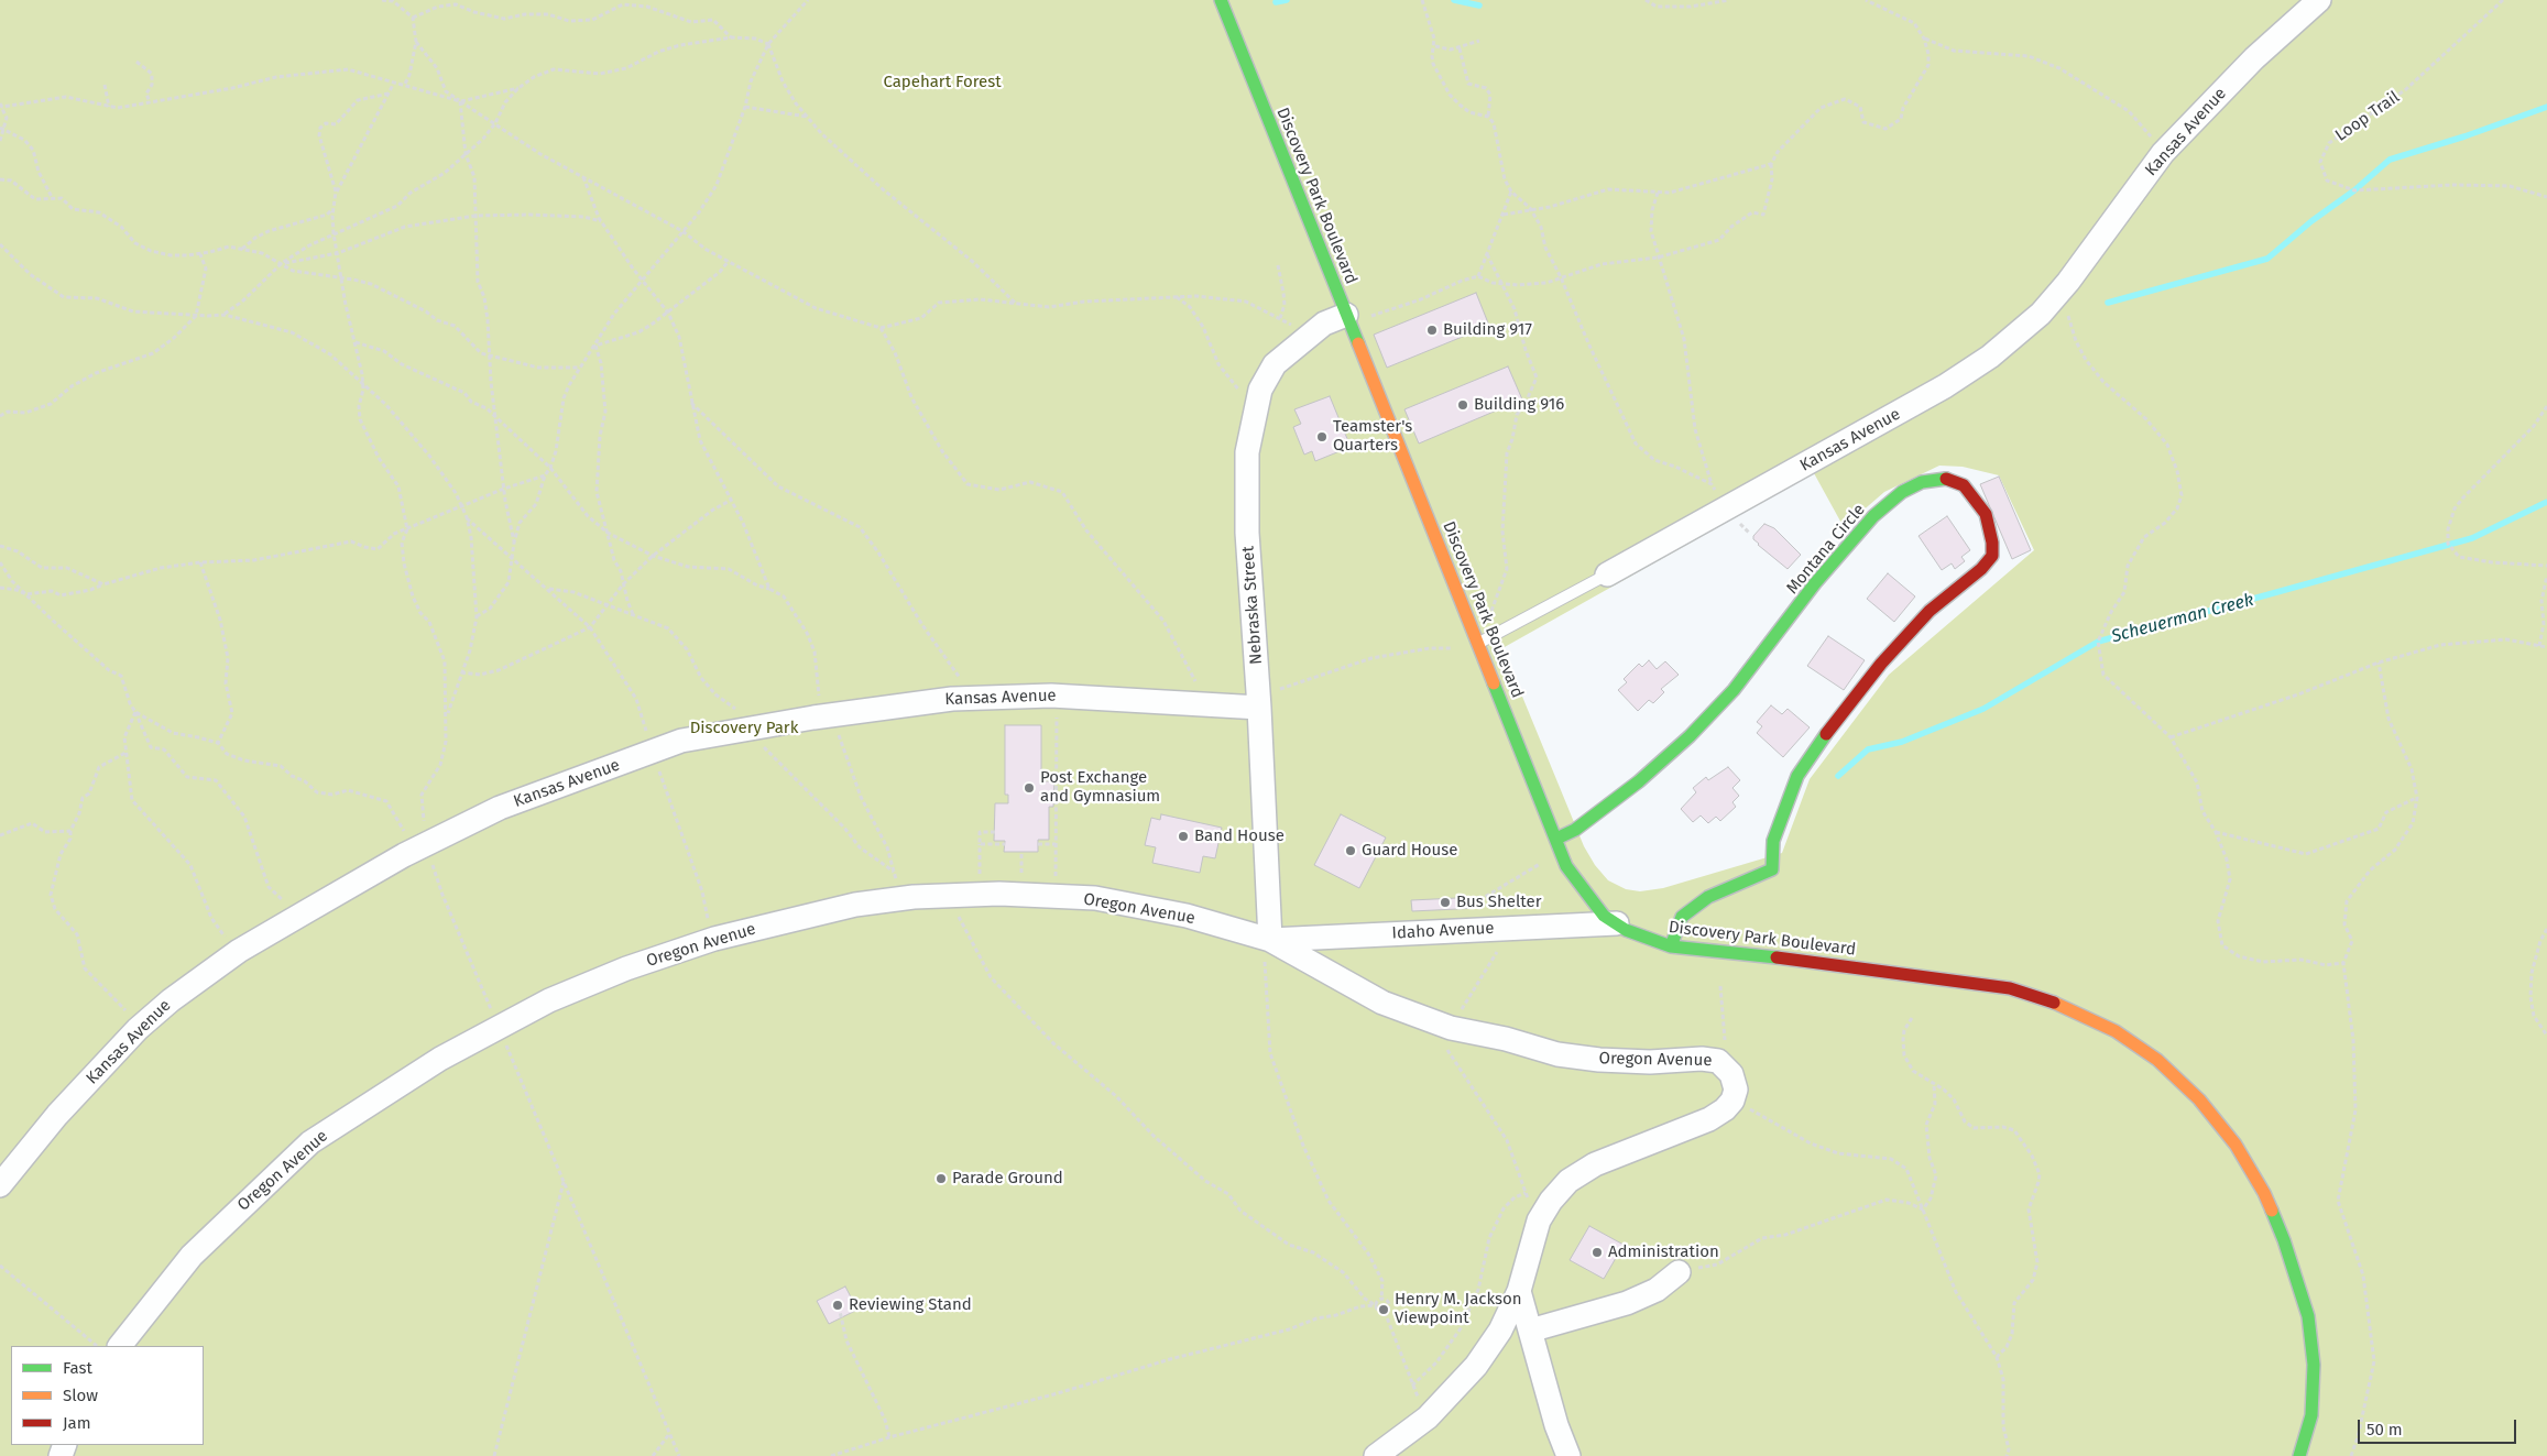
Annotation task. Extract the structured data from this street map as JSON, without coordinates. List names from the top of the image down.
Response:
{
  "streets": {
    "street": [
      "Kansas Avenue",
      "Discovery Park Boulevard",
      "Montana Circle",
      "Nebraska Street",
      "Oregon Avenue",
      "Idaho Avenue"
    ],
    "path": ["Loop Trail"]
  },
  "crossings": [
    ["Kansas Avenue", "Discovery Park Boulevard"],
    ["Kansas Avenue", "Nebraska Street"],
    ["Discovery Park Boulevard", "Montana Circle"],
    ["Discovery Park Boulevard", "Nebraska Street"],
    ["Discovery Park Boulevard", "Idaho Avenue"],
    ["Nebraska Street", "Oregon Avenue"],
    ["Nebraska Street", "Idaho Avenue"],
    ["Oregon Avenue", "Idaho Avenue"]
  ],
  "water": ["Scheuerman Creek"],
  "parks": ["Capehart Forest", "Discovery Park"],
  "places": [
    "Building 917",
    "Building 916",
    "Teamster's Quarters",
    "Post Exchange and Gymnasium",
    "Band House",
    "Guard House",
    "Bus Shelter",
    "Parade Ground",
    "Administration",
    "Reviewing Stand",
    "Henry M. Jackson Viewpoint"
  ],
  "legend": ["Fast", "Slow", "Jam"],
  "scale_bar": "50 m"
}
